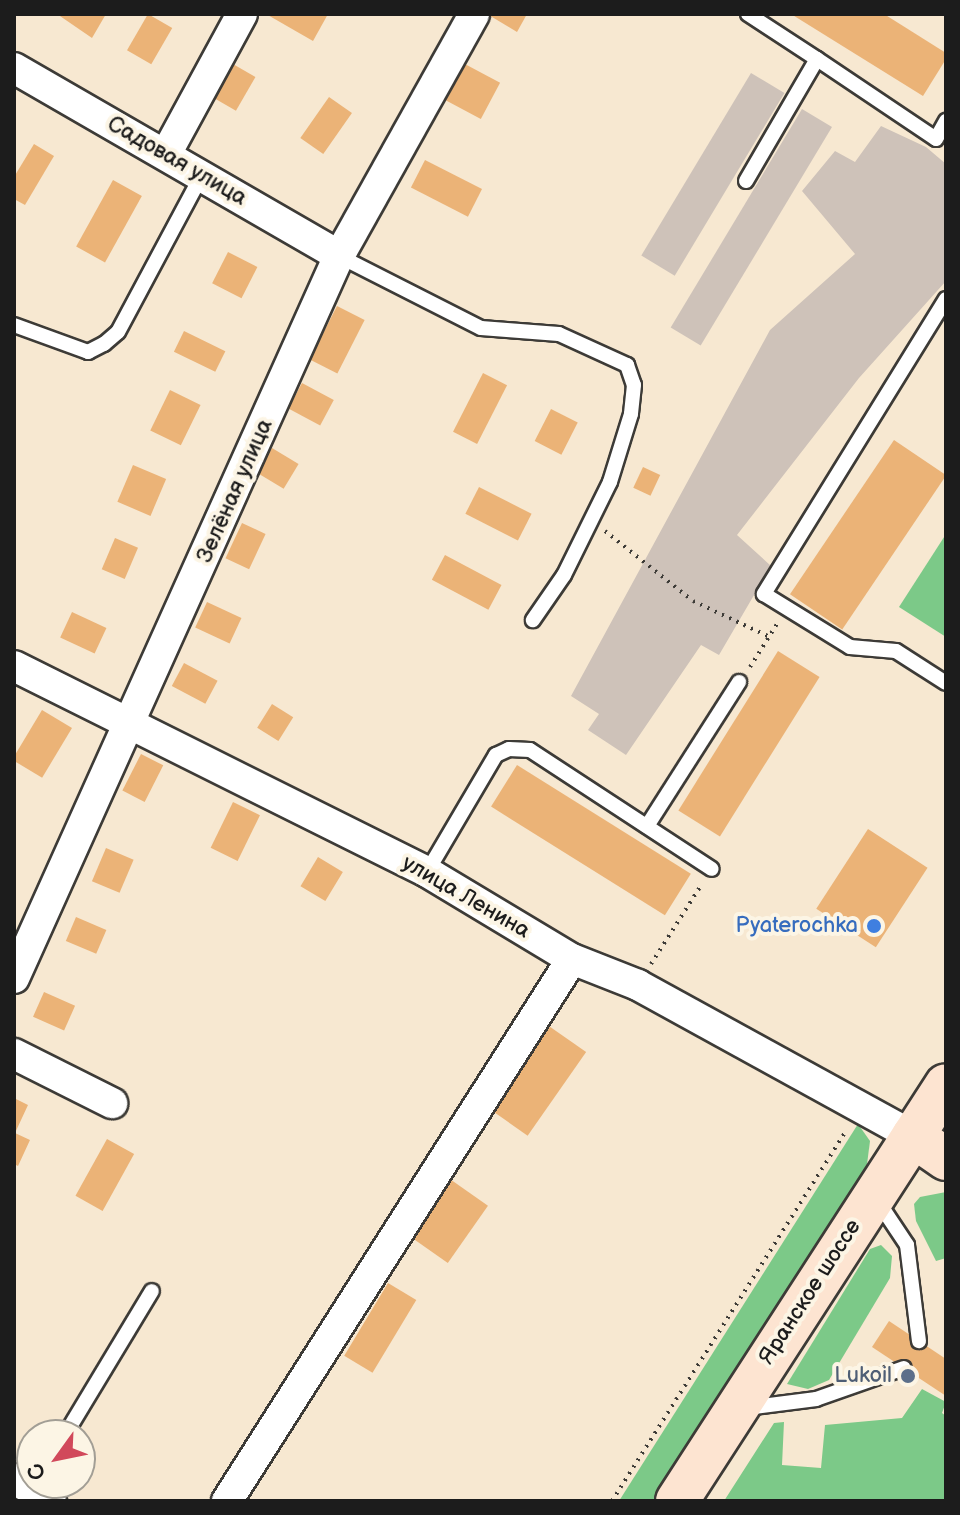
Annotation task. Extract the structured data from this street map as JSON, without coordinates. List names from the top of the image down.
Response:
{
  "streets": {
    "main road": ["Яранское шоссе"],
    "street": ["Садовая улица", "Зелёная улица", "улица Ленина"]
  },
  "crossings": [
    ["Садовая улица", "Зелёная улица"],
    ["Зелёная улица", "улица Ленина"],
    ["улица Ленина", "Яранское шоссе"]
  ],
  "places": ["Pyaterochka", "Lukoil"],
  "north": "bottom left"
}
